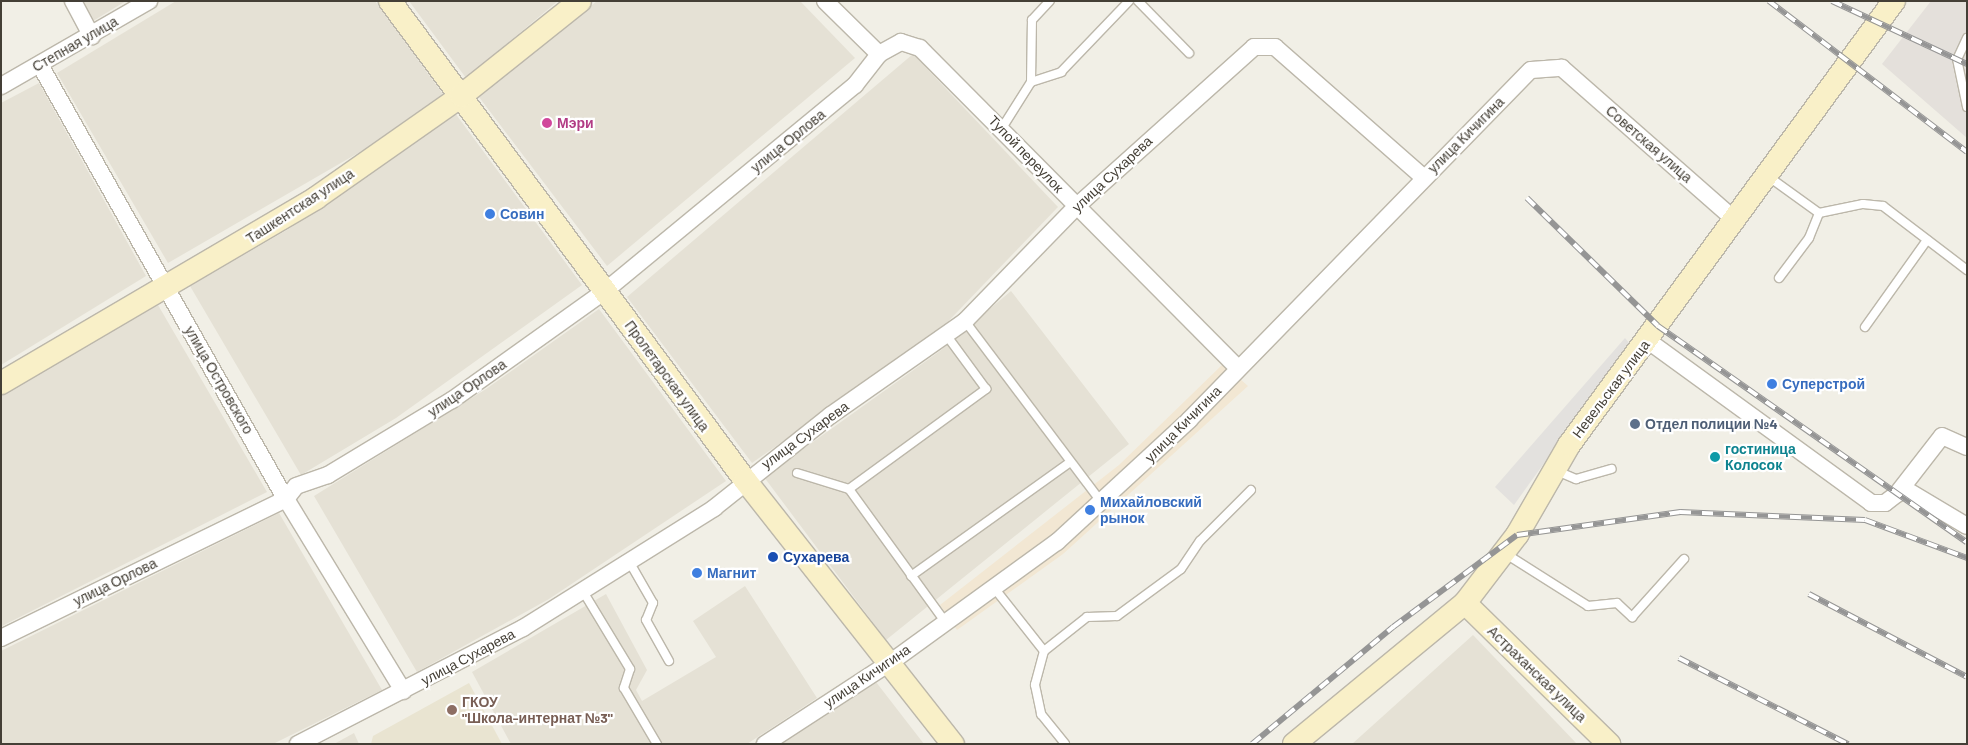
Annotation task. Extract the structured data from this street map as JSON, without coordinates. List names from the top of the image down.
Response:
{
  "streets": {
    "street": [
      "Степная улица",
      "улица Кичигина",
      "улица Орлова",
      "Советская улица",
      "Тупой переулок",
      "улица Сухарева",
      "Ташкентская улица",
      "Пролетарская улица",
      "улица Островского",
      "Невельская улица",
      "Астраханская улица"
    ]
  },
  "crossings": [
    ["Степная улица", "улица Островского"],
    ["улица Кичигина", "Советская улица"],
    ["улица Кичигина", "Тупой переулок"],
    ["улица Кичигина", "улица Сухарева"],
    ["улица Кичигина", "Пролетарская улица"],
    ["улица Орлова", "Тупой переулок"],
    ["улица Орлова", "Пролетарская улица"],
    ["улица Орлова", "улица Островского"],
    ["Советская улица", "Невельская улица"],
    ["Тупой переулок", "улица Сухарева"],
    ["улица Сухарева", "Пролетарская улица"],
    ["улица Сухарева", "улица Островского"],
    ["Ташкентская улица", "Пролетарская улица"],
    ["Ташкентская улица", "улица Островского"],
    ["Невельская улица", "Астраханская улица"]
  ],
  "places": [
    "Мэри",
    "Совин",
    "Суперстрой",
    "Отдел полиции №4",
    "гостиница Колосок",
    "Михайловский рынок",
    "Сухарева",
    "Магнит",
    "ГКОУ \"Школа-интернат №3\""
  ]
}
